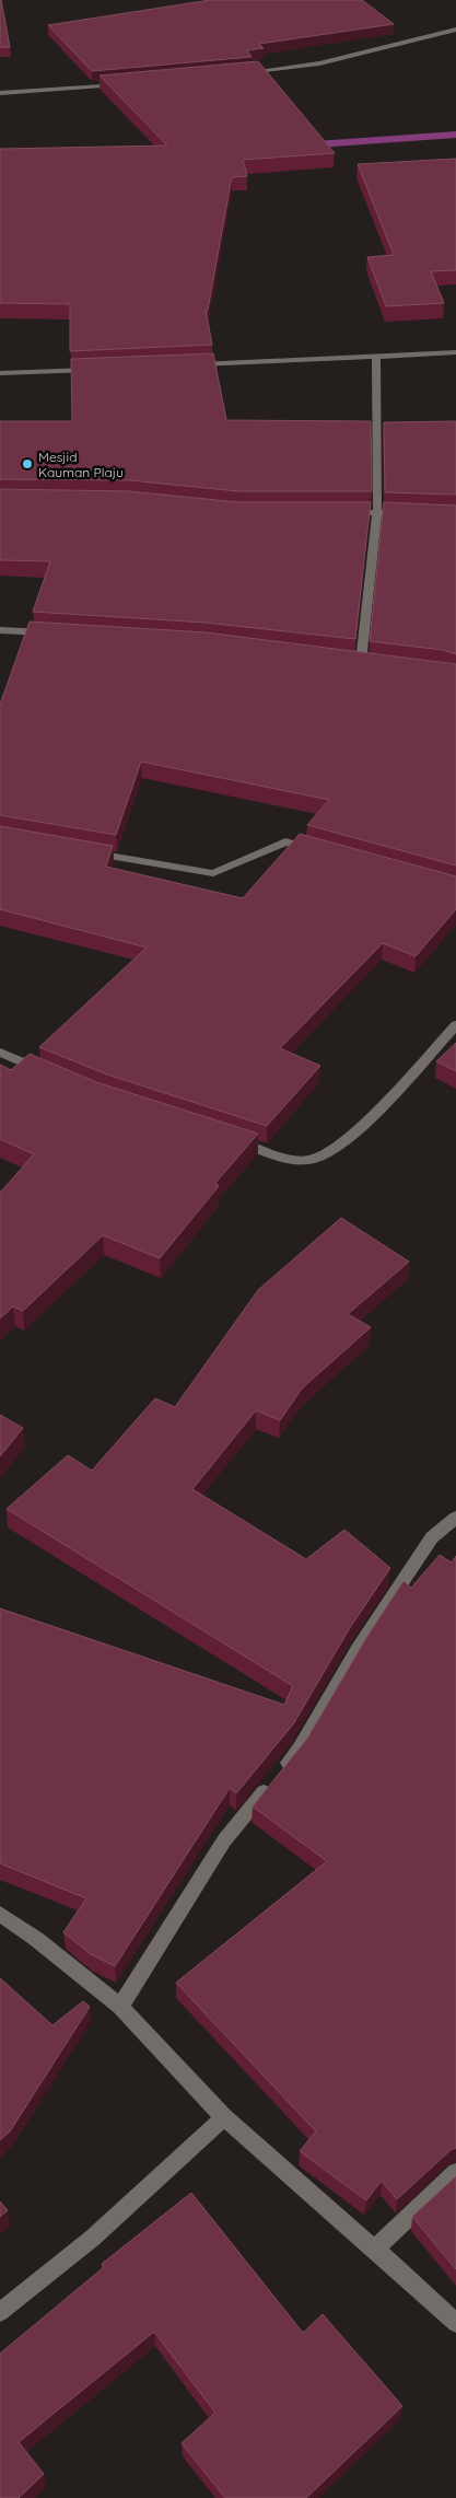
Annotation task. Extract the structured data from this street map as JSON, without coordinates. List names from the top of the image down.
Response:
{
  "places": ["Mesjid Kauman Plaju"]
}
